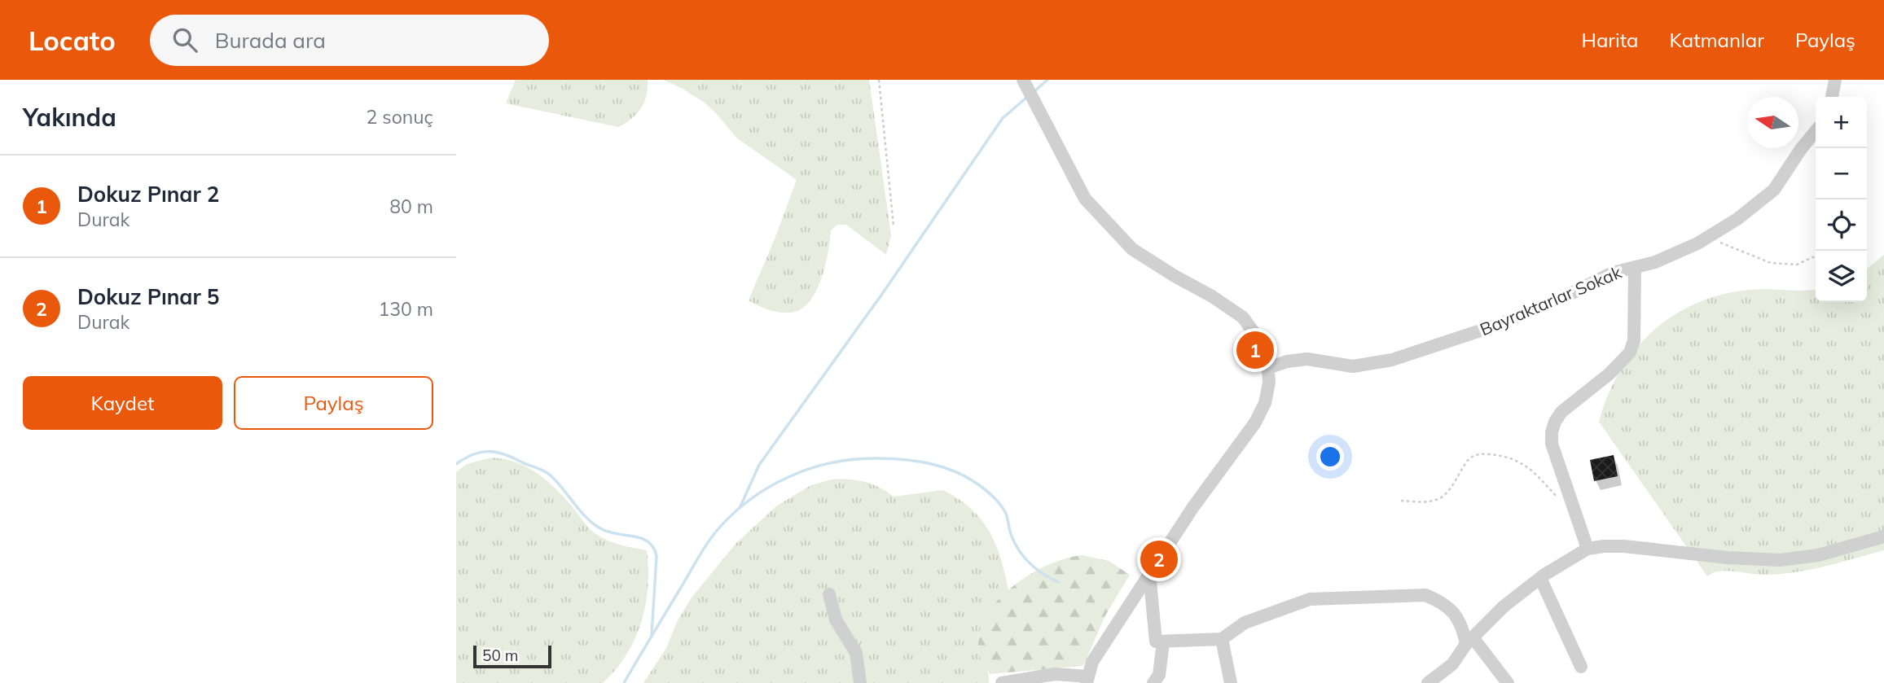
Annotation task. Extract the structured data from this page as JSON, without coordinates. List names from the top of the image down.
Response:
{
  "streets": {
    "street": ["Bayraktarlar Sokak"]
  },
  "scale_bar": "50 m",
  "north": "left",
  "page": {
    "header": "Locato",
    "search": "Burada ara",
    "nav": ["Harita", "Katmanlar", "Paylaş"],
    "heading": ["Yakında", "2 sonuç"],
    "map_buttons": ["+", "−"],
    "list": [
      {
        "mark": "1",
        "name": "Dokuz Pınar 2",
        "note": "Durak",
        "value": "80 m"
      },
      {
        "mark": "2",
        "name": "Dokuz Pınar 5",
        "note": "Durak",
        "value": "130 m"
      }
    ],
    "pins": ["1", "2"],
    "buttons": ["Kaydet", "Paylaş"],
    "scale": "50 m"
  }
}
